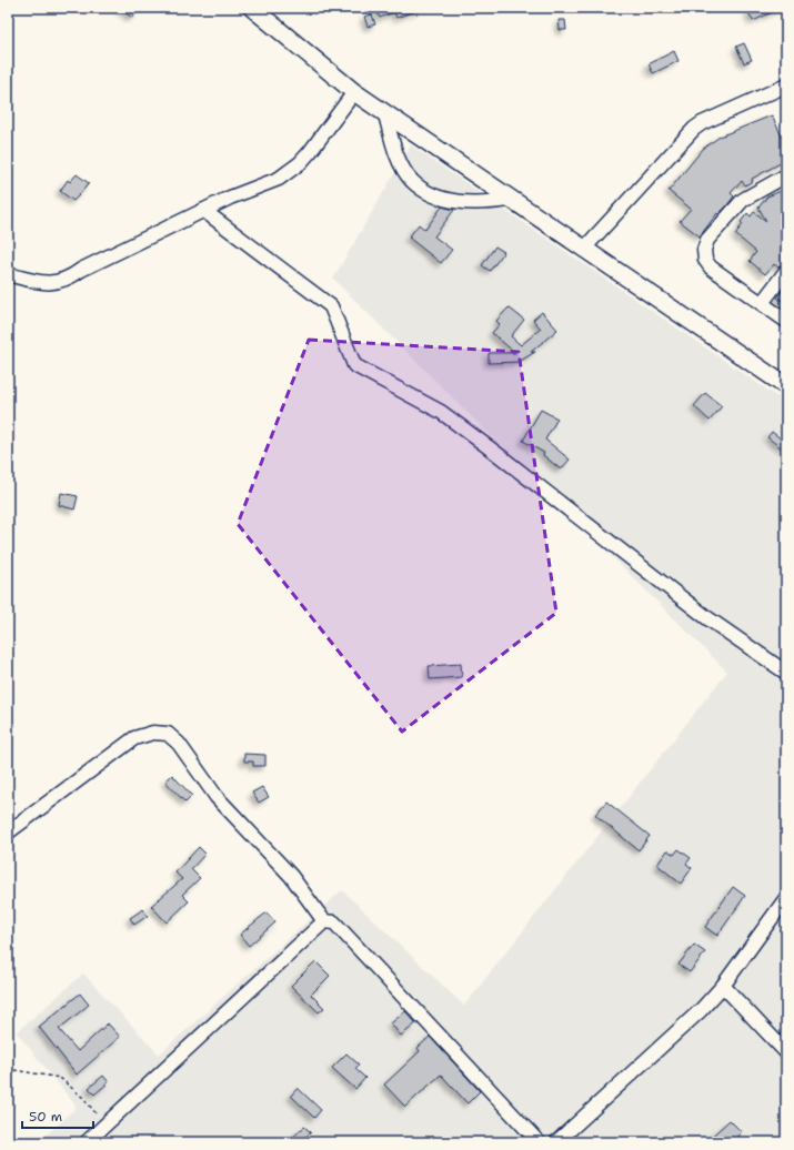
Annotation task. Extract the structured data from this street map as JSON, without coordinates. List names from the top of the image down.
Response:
{
  "scale_bar": "50 m"
}
